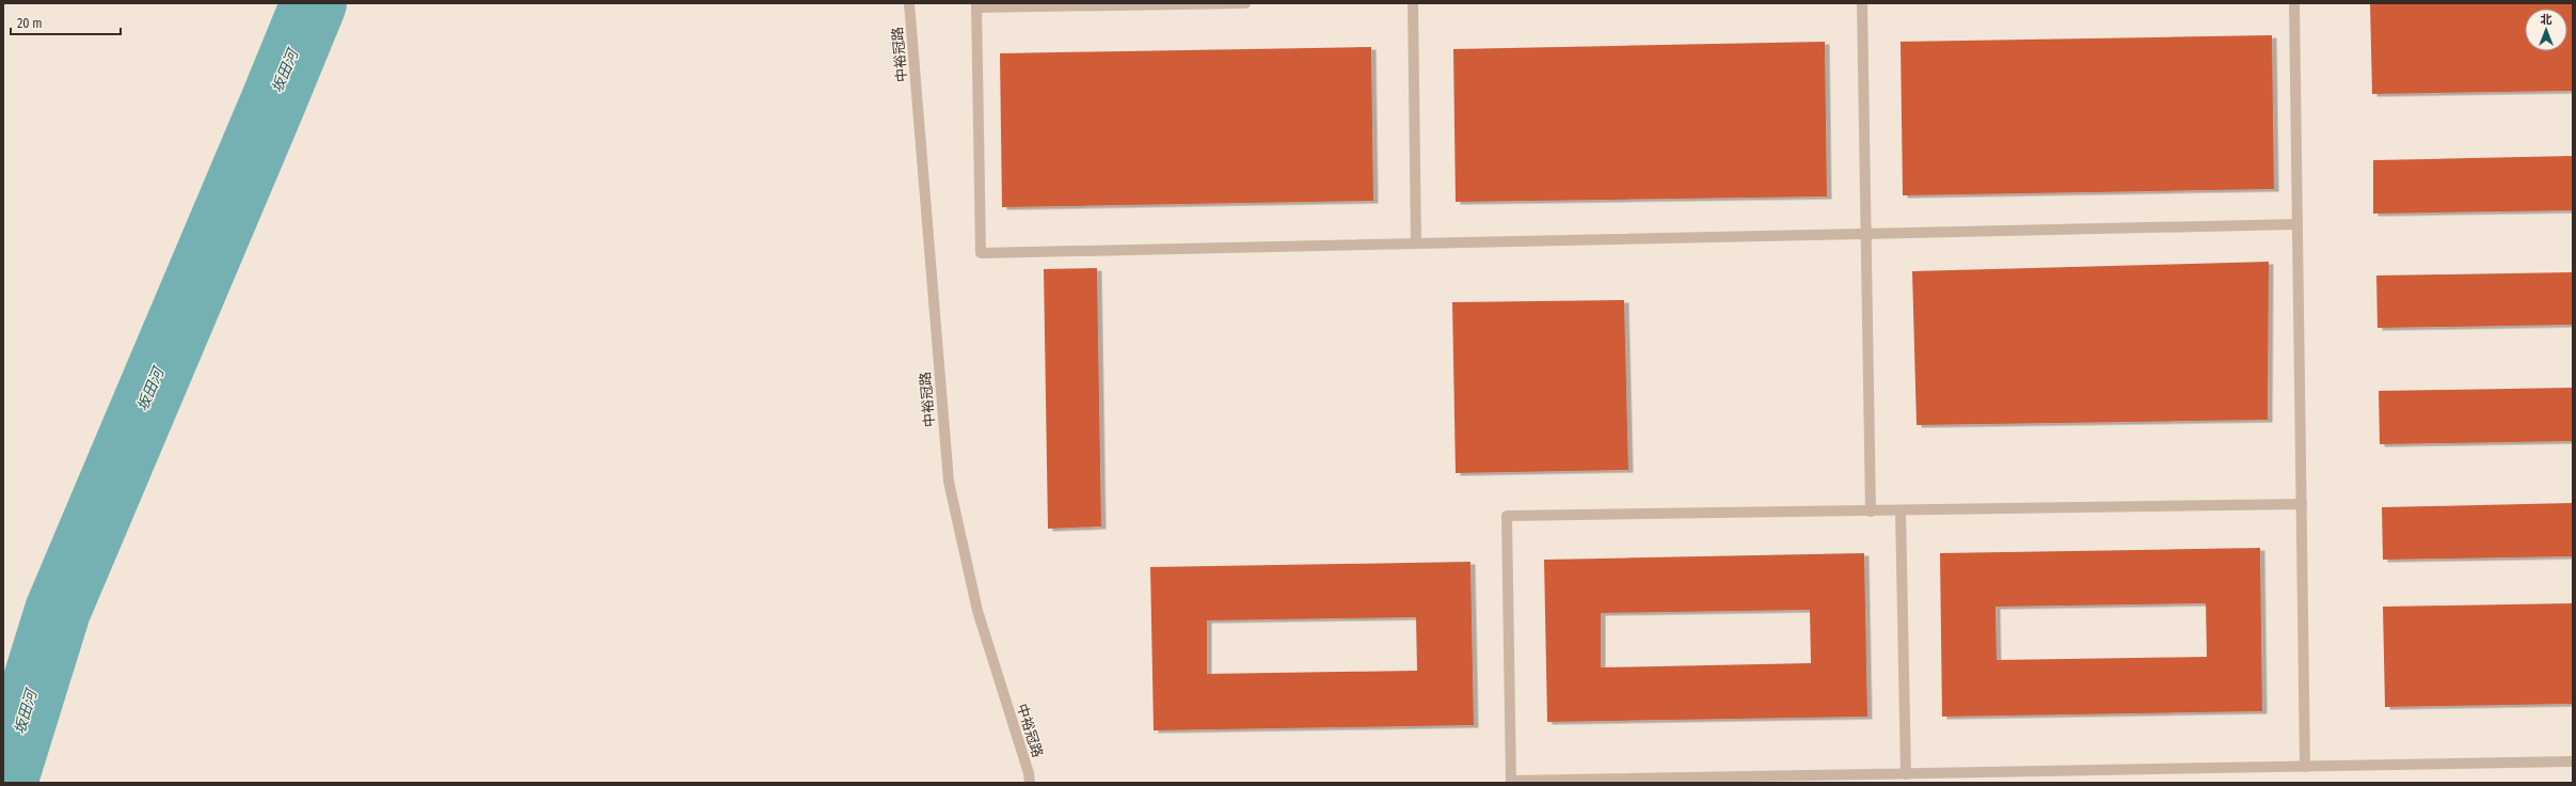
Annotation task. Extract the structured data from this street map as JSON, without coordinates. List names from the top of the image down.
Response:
{
  "streets": {
    "street": ["中裕冠路"]
  },
  "water": ["坂田河"],
  "scale_bar": "20 m",
  "north": "top"
}
